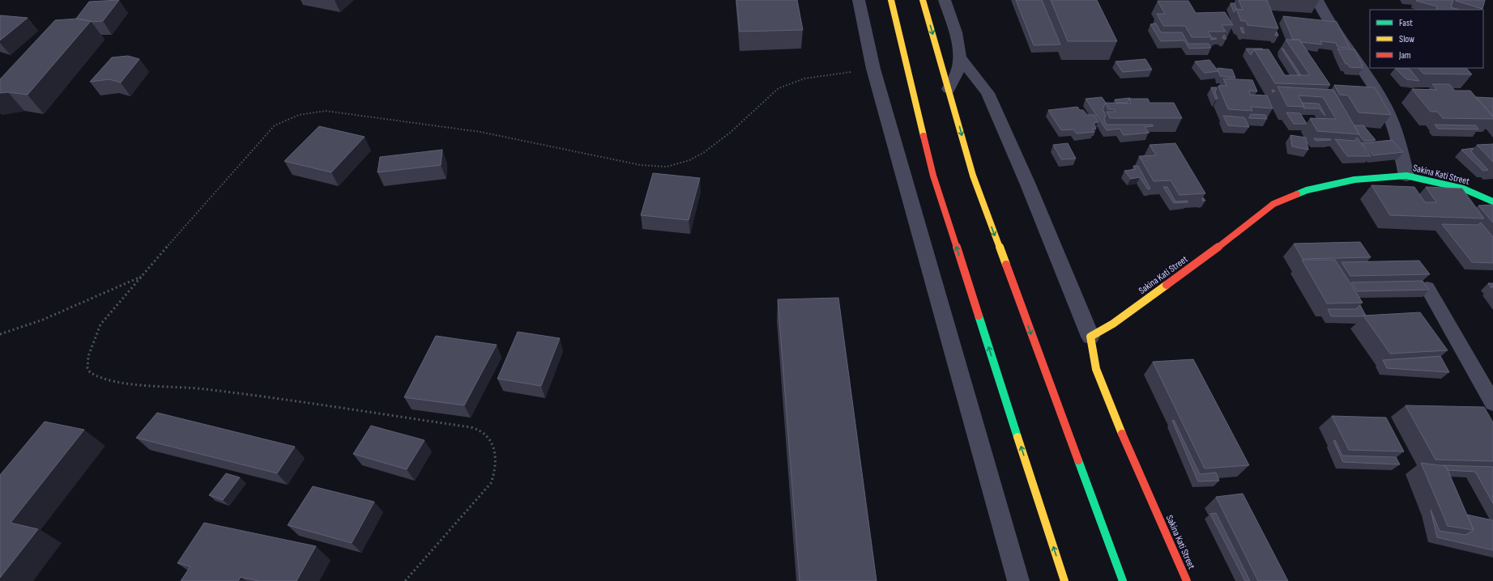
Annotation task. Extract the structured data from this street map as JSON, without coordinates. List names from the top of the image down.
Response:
{
  "streets": {
    "main road": ["Sakina Kati Street"]
  },
  "legend": ["Fast", "Slow", "Jam"]
}
